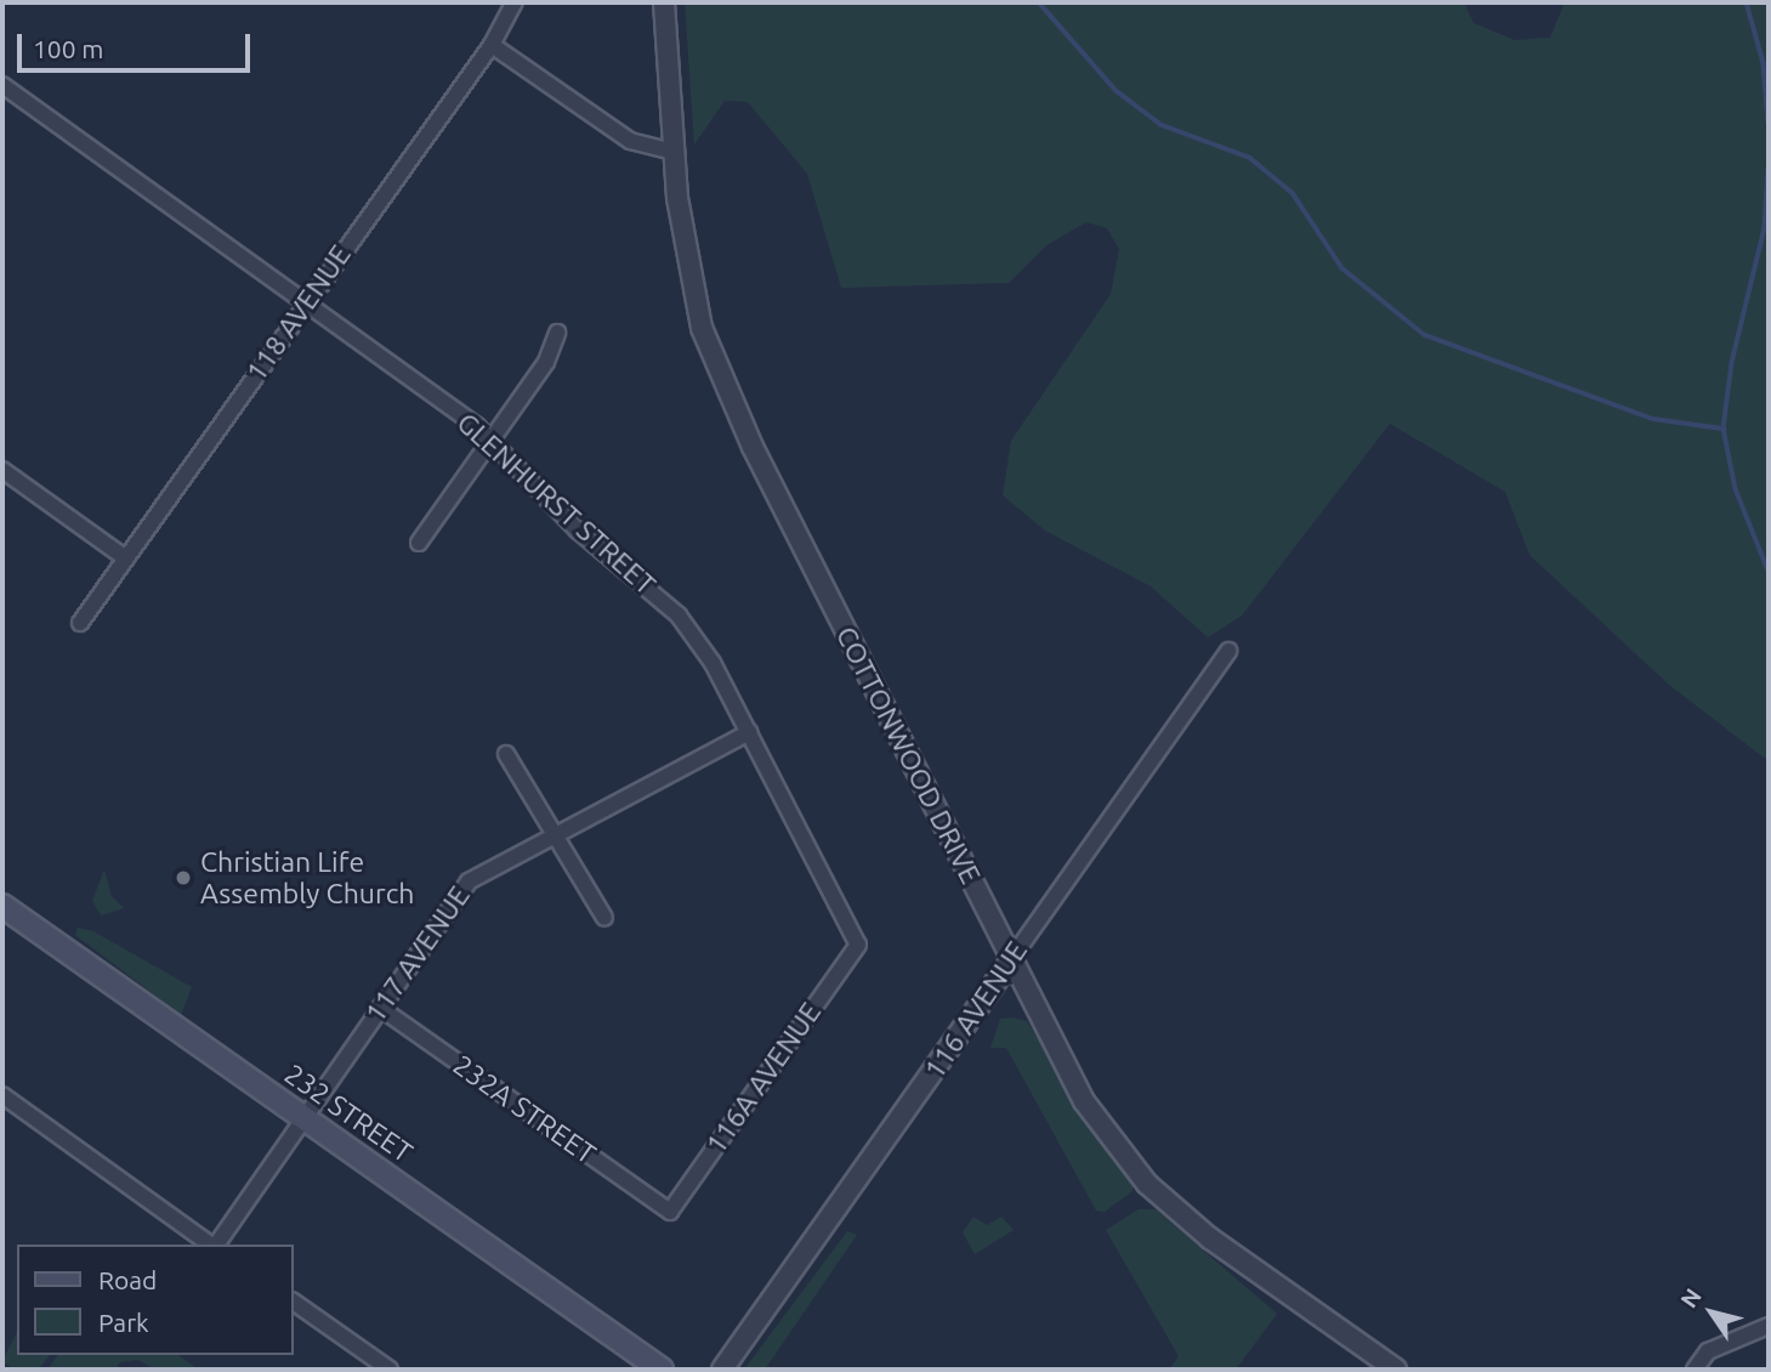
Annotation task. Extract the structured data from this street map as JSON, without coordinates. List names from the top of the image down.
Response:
{
  "streets": {
    "main road": ["232 STREET"],
    "street": [
      "118 AVENUE",
      "GLENHURST STREET",
      "COTTONWOOD DRIVE",
      "117 AVENUE",
      "116 AVENUE",
      "116A AVENUE",
      "232A STREET"
    ]
  },
  "crossings": [
    ["118 AVENUE", "GLENHURST STREET"],
    ["GLENHURST STREET", "117 AVENUE"],
    ["GLENHURST STREET", "116A AVENUE"],
    ["COTTONWOOD DRIVE", "116 AVENUE"],
    ["117 AVENUE", "232A STREET"],
    ["117 AVENUE", "232 STREET"],
    ["116A AVENUE", "232A STREET"]
  ],
  "places": ["Christian Life Assembly Church"],
  "legend": ["Road", "Park"],
  "scale_bar": "100 m",
  "north": "top left"
}
